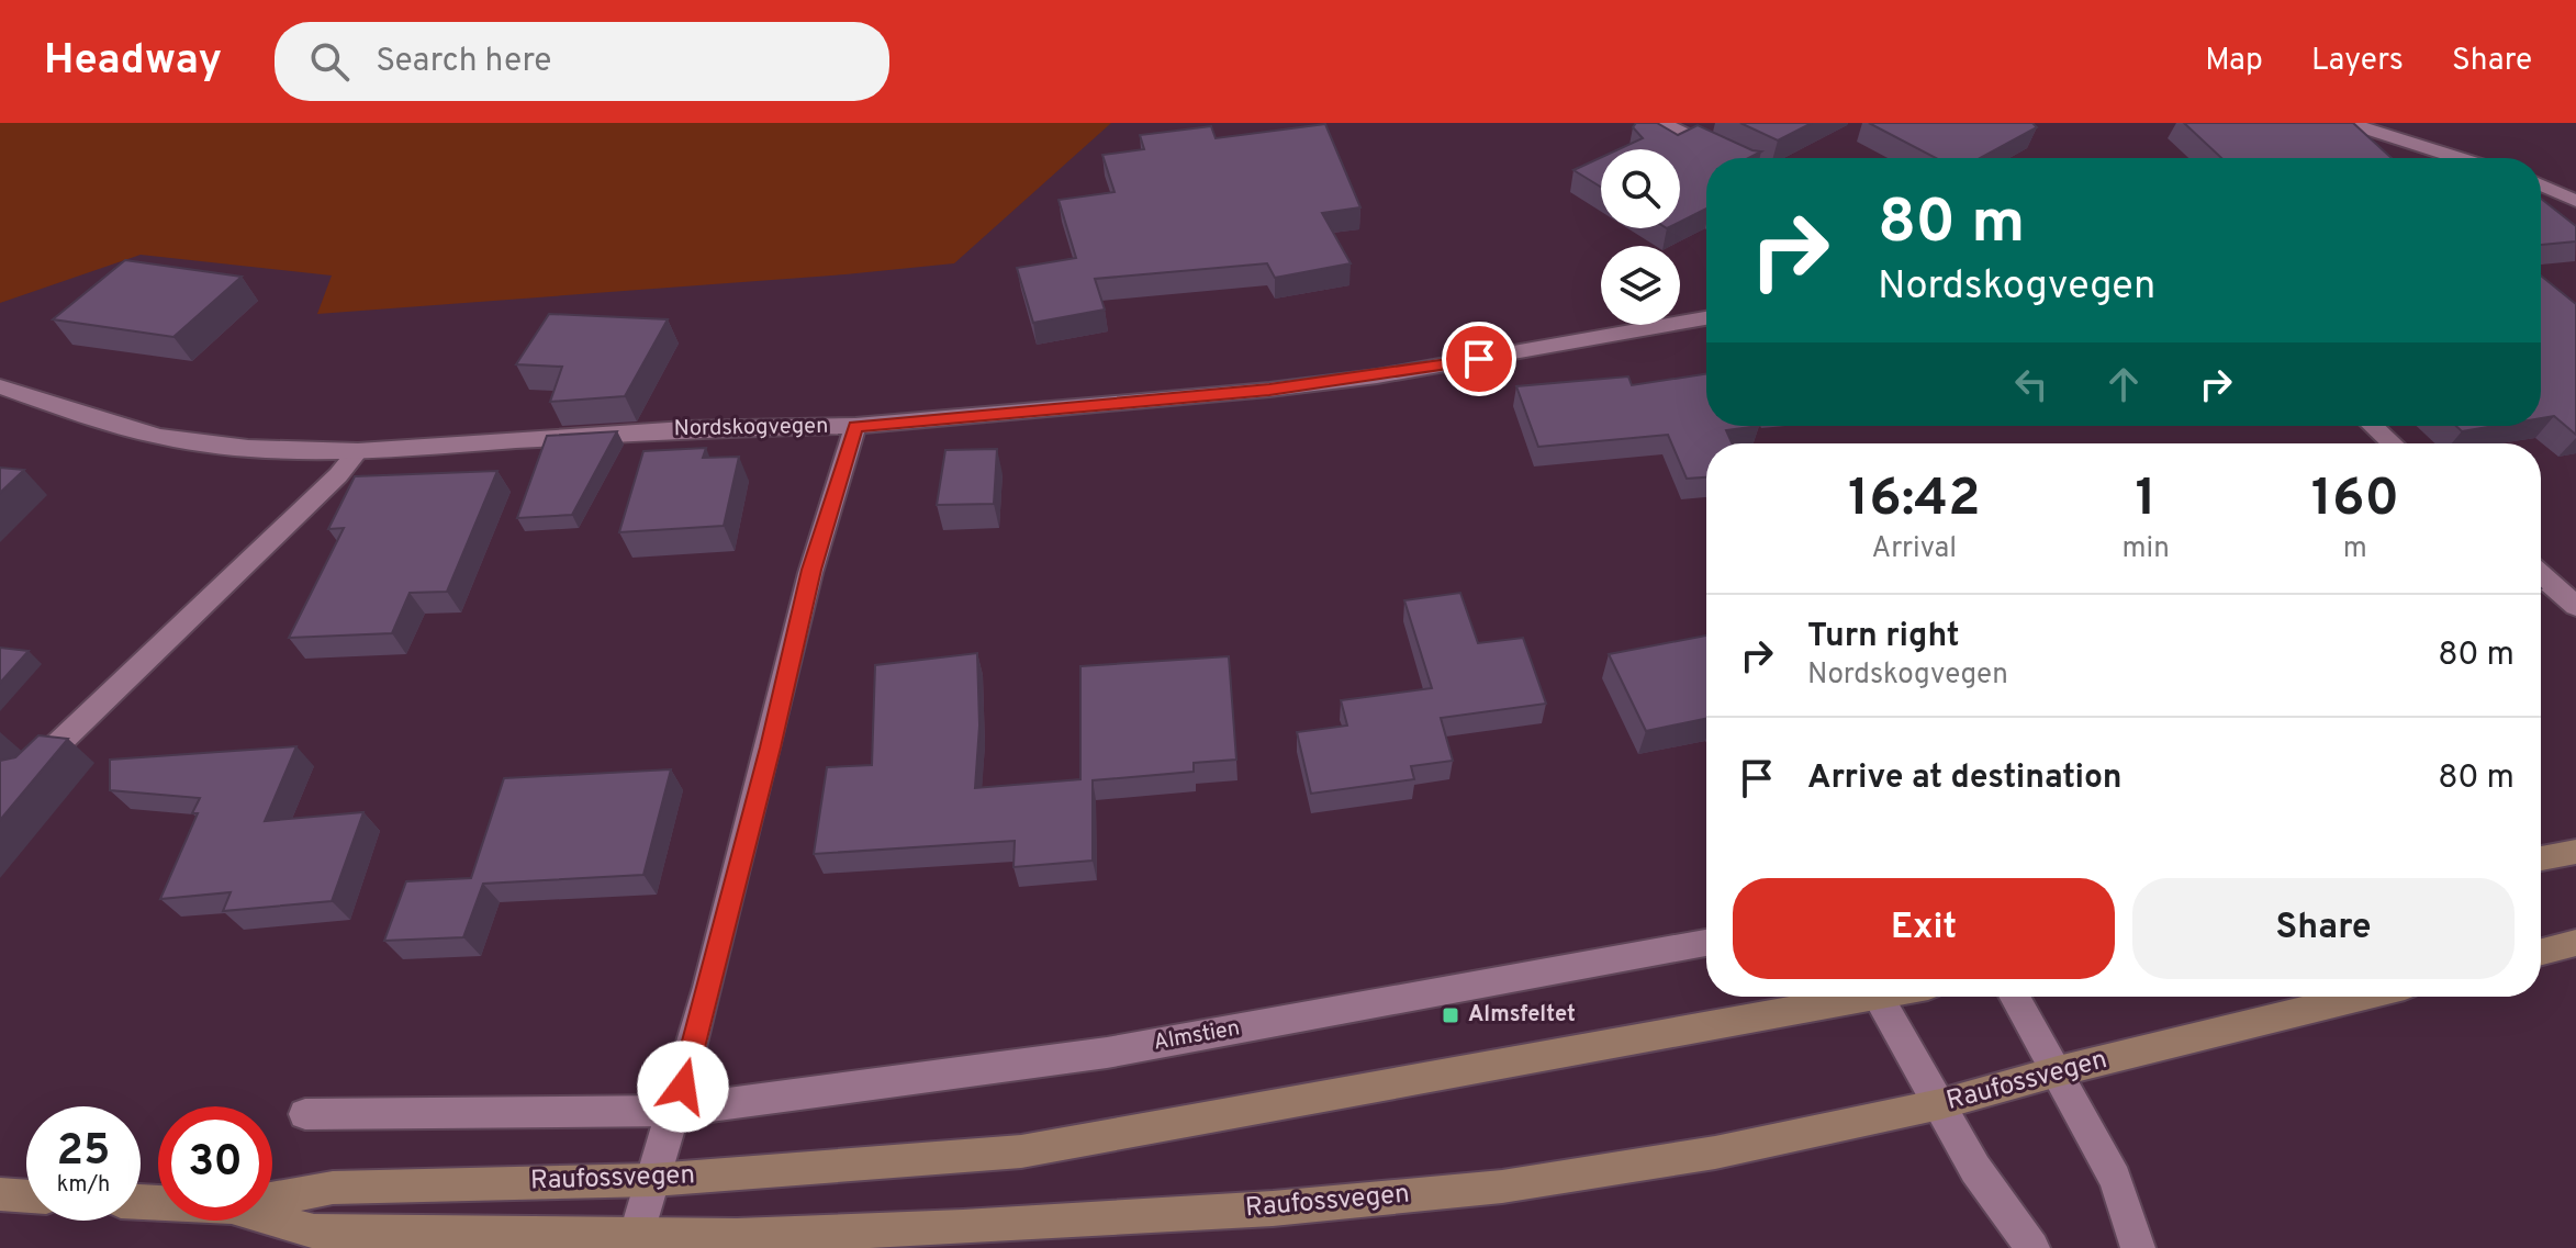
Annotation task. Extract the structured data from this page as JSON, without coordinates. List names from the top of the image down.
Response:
{
  "streets": {
    "main road": ["Raufossvegen"],
    "street": ["Nordskogvegen", "Almstien"]
  },
  "places": {
    "transit": ["Almsfeltet"]
  },
  "page": {
    "header": "Headway",
    "search": "Search here",
    "nav": ["Map", "Layers", "Share"],
    "turn": ["80 m", "Nordskogvegen"],
    "eta": [
      "16:42",
      "Arrival",
      "1",
      "min",
      "160",
      "m"
    ],
    "list": [
      {
        "name": "Turn right",
        "note": "Nordskogvegen",
        "value": "80 m"
      },
      {
        "name": "Arrive at destination",
        "value": "80 m"
      }
    ],
    "buttons": ["Exit", "Share"],
    "speed": "25 km/h",
    "limit": "30"
  }
}
